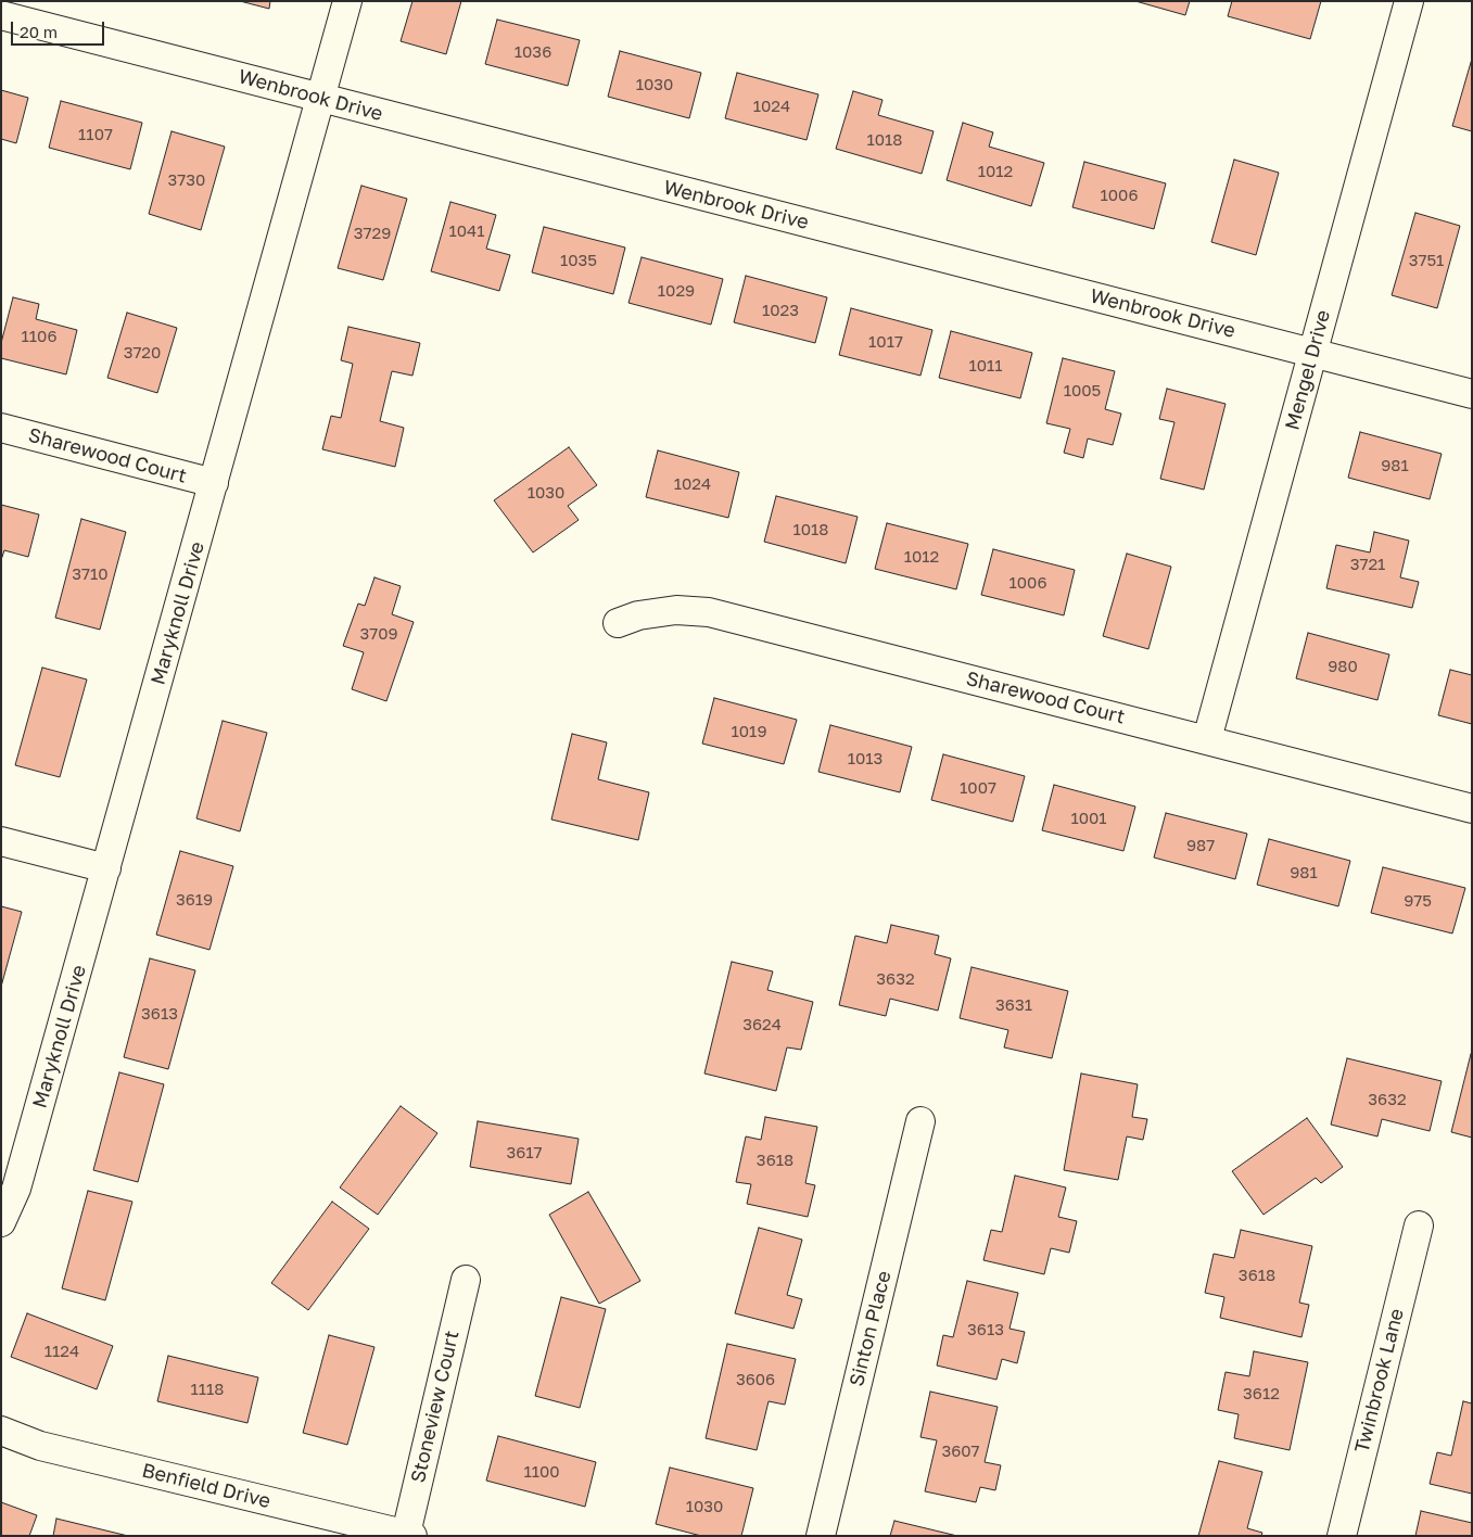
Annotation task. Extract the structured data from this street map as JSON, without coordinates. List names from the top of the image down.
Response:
{
  "streets": {
    "street": [
      "Wenbrook Drive",
      "Mengel Drive",
      "Sharewood Court",
      "Maryknoll Drive",
      "Sinton Place",
      "Twinbrook Lane",
      "Stoneview Court",
      "Benfield Drive"
    ]
  },
  "crossings": [
    ["Wenbrook Drive", "Mengel Drive"],
    ["Wenbrook Drive", "Maryknoll Drive"],
    ["Mengel Drive", "Sharewood Court"],
    ["Sharewood Court", "Maryknoll Drive"],
    ["Stoneview Court", "Benfield Drive"]
  ],
  "house_numbers": [
    "1036",
    "1030",
    "1024",
    "1107",
    "1018",
    "1012",
    "3730",
    "1006",
    "1041",
    "3729",
    "1035",
    "3751",
    "1029",
    "1023",
    "1106",
    "1017",
    "3720",
    "1011",
    "1005",
    "981",
    "1024",
    "1030",
    "1018",
    "1012",
    "3721",
    "3710",
    "1006",
    "3709",
    "980",
    "1019",
    "1013",
    "1007",
    "1001",
    "987",
    "981",
    "3619",
    "975",
    "3632",
    "3631",
    "3613",
    "3624",
    "3632",
    "3617",
    "3618",
    "3618",
    "3613",
    "1124",
    "3606",
    "1118",
    "3612",
    "3607",
    "1100",
    "1030"
  ],
  "scale_bar": "20 m"
}
